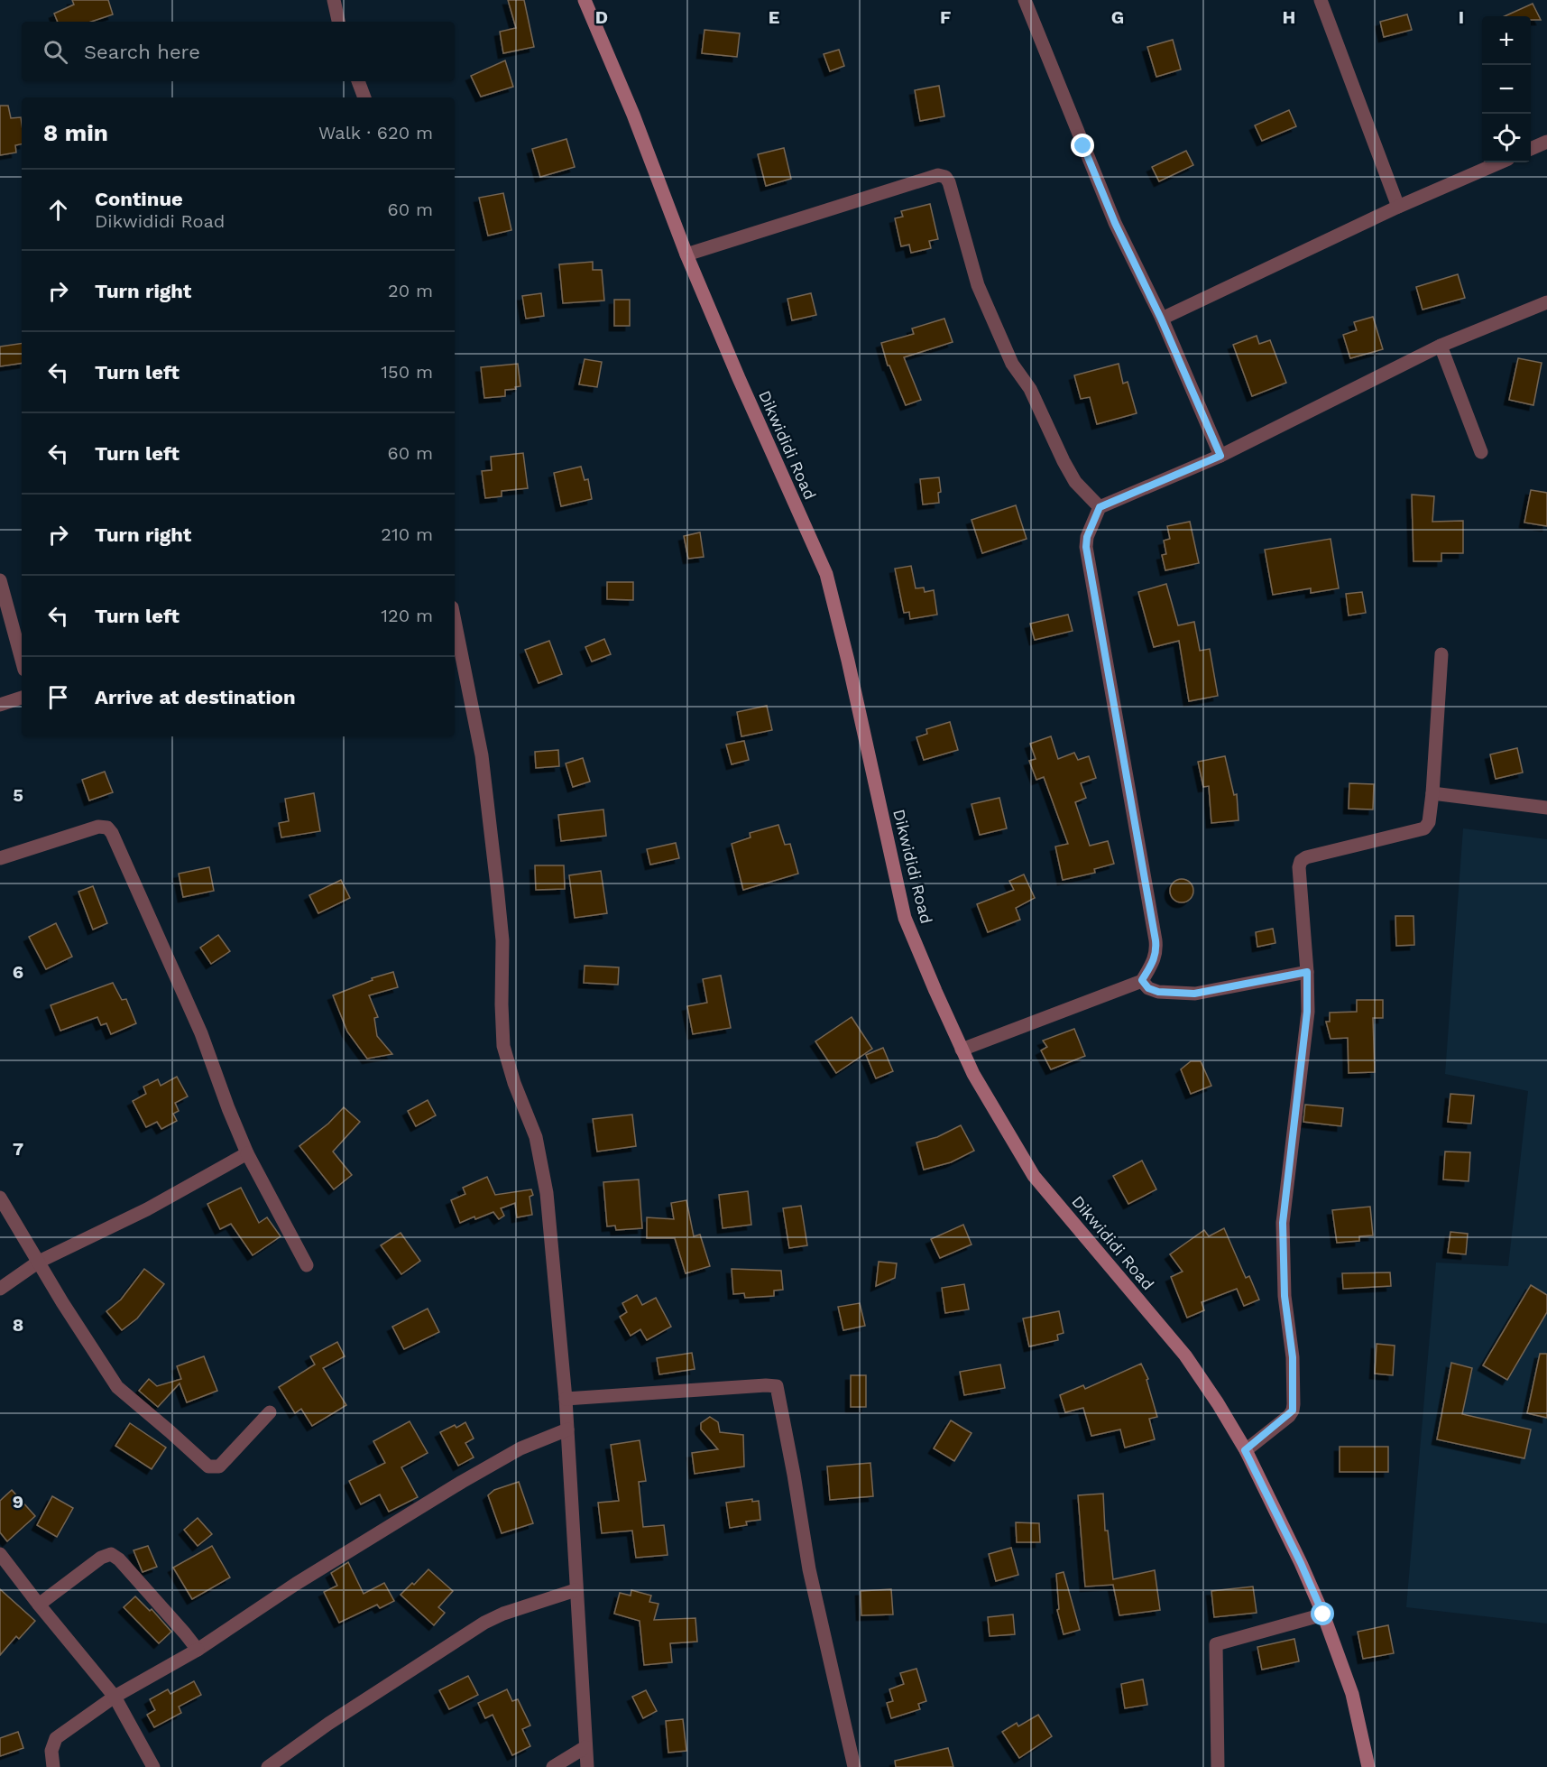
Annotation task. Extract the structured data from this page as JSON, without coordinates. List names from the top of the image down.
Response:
{
  "streets": {
    "street": ["Dikwididi Road"]
  },
  "page": {
    "map_buttons": ["+", "−"],
    "search": "Search here",
    "heading": ["8 min", "Walk · 620 m"],
    "list": [
      ["Continue", "Dikwididi Road", "60 m"],
      ["Turn right", "20 m"],
      ["Turn left", "150 m"],
      ["Turn left", "60 m"],
      ["Turn right", "210 m"],
      ["Turn left", "120 m"],
      "Arrive at destination"
    ]
  },
  "grid": {
    "columns": [
      "D",
      "E",
      "F",
      "G",
      "H",
      "I"
    ],
    "rows": [
      "5",
      "6",
      "7",
      "8",
      "9"
    ]
  }
}
